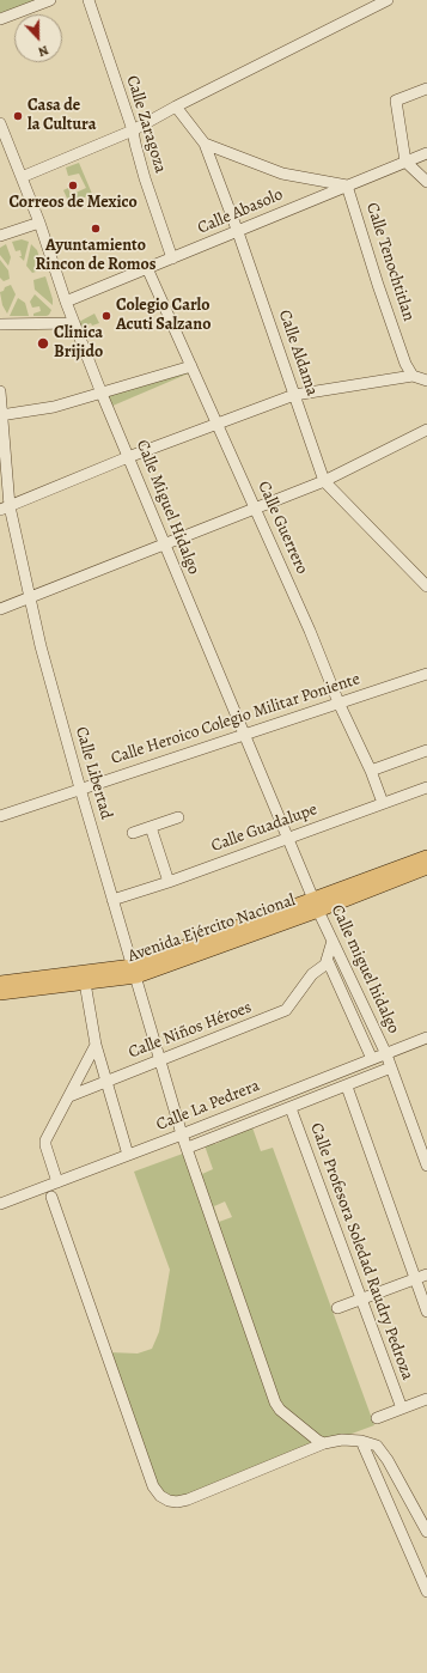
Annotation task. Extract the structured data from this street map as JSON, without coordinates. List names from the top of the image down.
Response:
{
  "streets": {
    "main road": ["Avenida Ejército Nacional"],
    "street": [
      "Calle Zaragoza",
      "Calle Abasolo",
      "Calle Tenochtitlan",
      "Calle Aldama",
      "Calle Miguel Hidalgo",
      "Calle Guerrero",
      "Calle Heroico Colegio Militar Poniente",
      "Calle Libertad",
      "Calle Guadalupe",
      "Calle miguel hidalgo",
      "Calle Niños Héroes",
      "Calle La Pedrera",
      "Calle Profesora Soledad Raudry Pedroza"
    ]
  },
  "crossings": [
    ["Calle Zaragoza", "Calle Abasolo"],
    ["Calle Abasolo", "Calle Tenochtitlan"],
    ["Calle Abasolo", "Calle Aldama"],
    ["Calle Abasolo", "Calle Miguel Hidalgo"],
    ["Calle Abasolo", "Calle Guerrero"],
    ["Calle Miguel Hidalgo", "Calle Heroico Colegio Militar Poniente"],
    ["Calle Miguel Hidalgo", "Calle Guadalupe"],
    ["Calle Miguel Hidalgo", "Avenida Ejército Nacional"],
    ["Calle Miguel Hidalgo", "Calle miguel hidalgo"],
    ["Calle Guerrero", "Calle Heroico Colegio Militar Poniente"],
    ["Calle Guerrero", "Calle Guadalupe"],
    ["Calle Heroico Colegio Militar Poniente", "Calle Libertad"],
    ["Calle Libertad", "Calle Guadalupe"],
    ["Calle Libertad", "Avenida Ejército Nacional"],
    ["Calle Libertad", "Calle Niños Héroes"],
    ["Calle Libertad", "Calle La Pedrera"],
    ["Avenida Ejército Nacional", "Calle miguel hidalgo"],
    ["Calle miguel hidalgo", "Calle La Pedrera"]
  ],
  "places": [
    "Casa de la Cultura",
    "Correos de Mexico",
    "Ayuntamiento Rincon de Romos",
    "Colegio Carlo Acuti Salzano",
    "Clinica Brijido"
  ],
  "north": "bottom"
}
